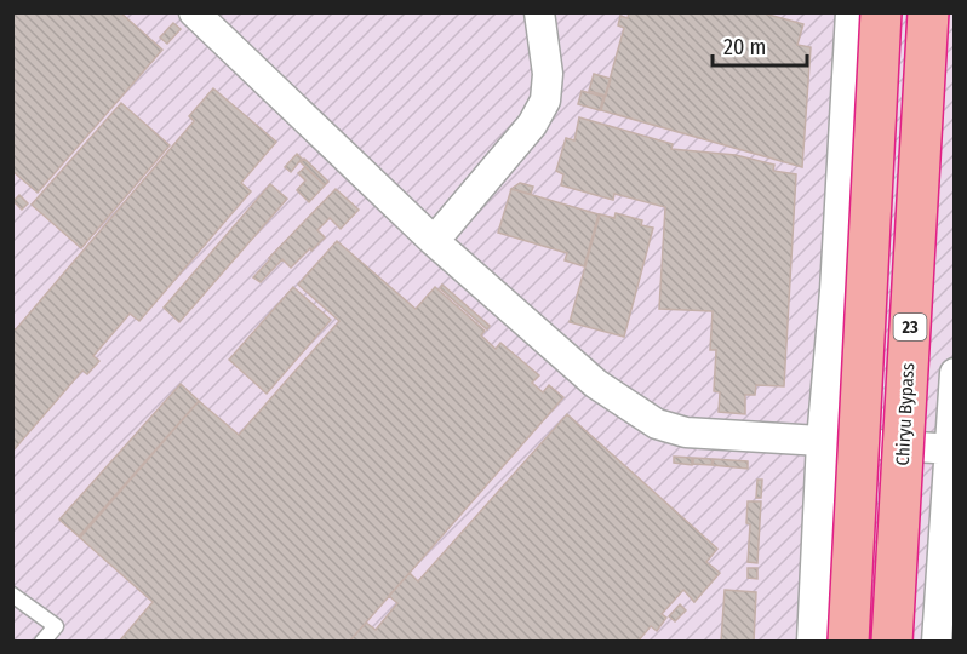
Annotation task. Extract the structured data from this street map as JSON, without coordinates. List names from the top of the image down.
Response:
{
  "streets": {
    "highway": ["23", "Chiryu Bypass"]
  },
  "scale_bar": "20 m"
}
